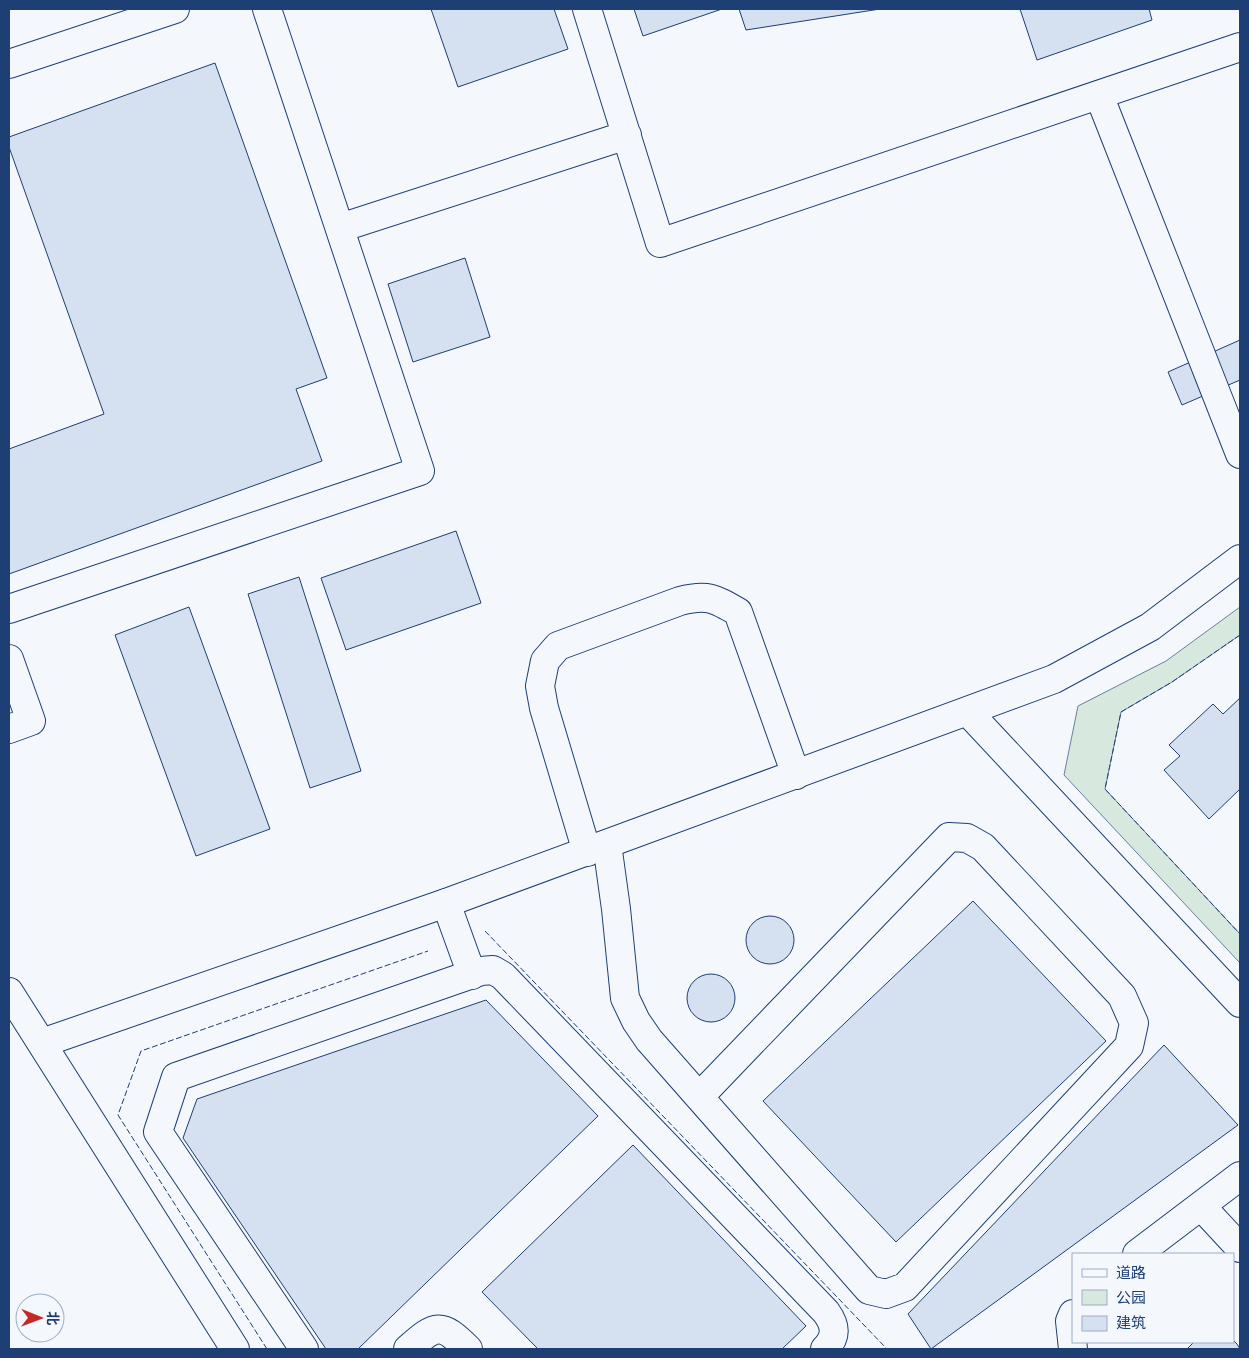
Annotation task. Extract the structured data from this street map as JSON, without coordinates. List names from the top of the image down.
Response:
{
  "legend": ["道路", "公园", "建筑"],
  "north": "right"
}
